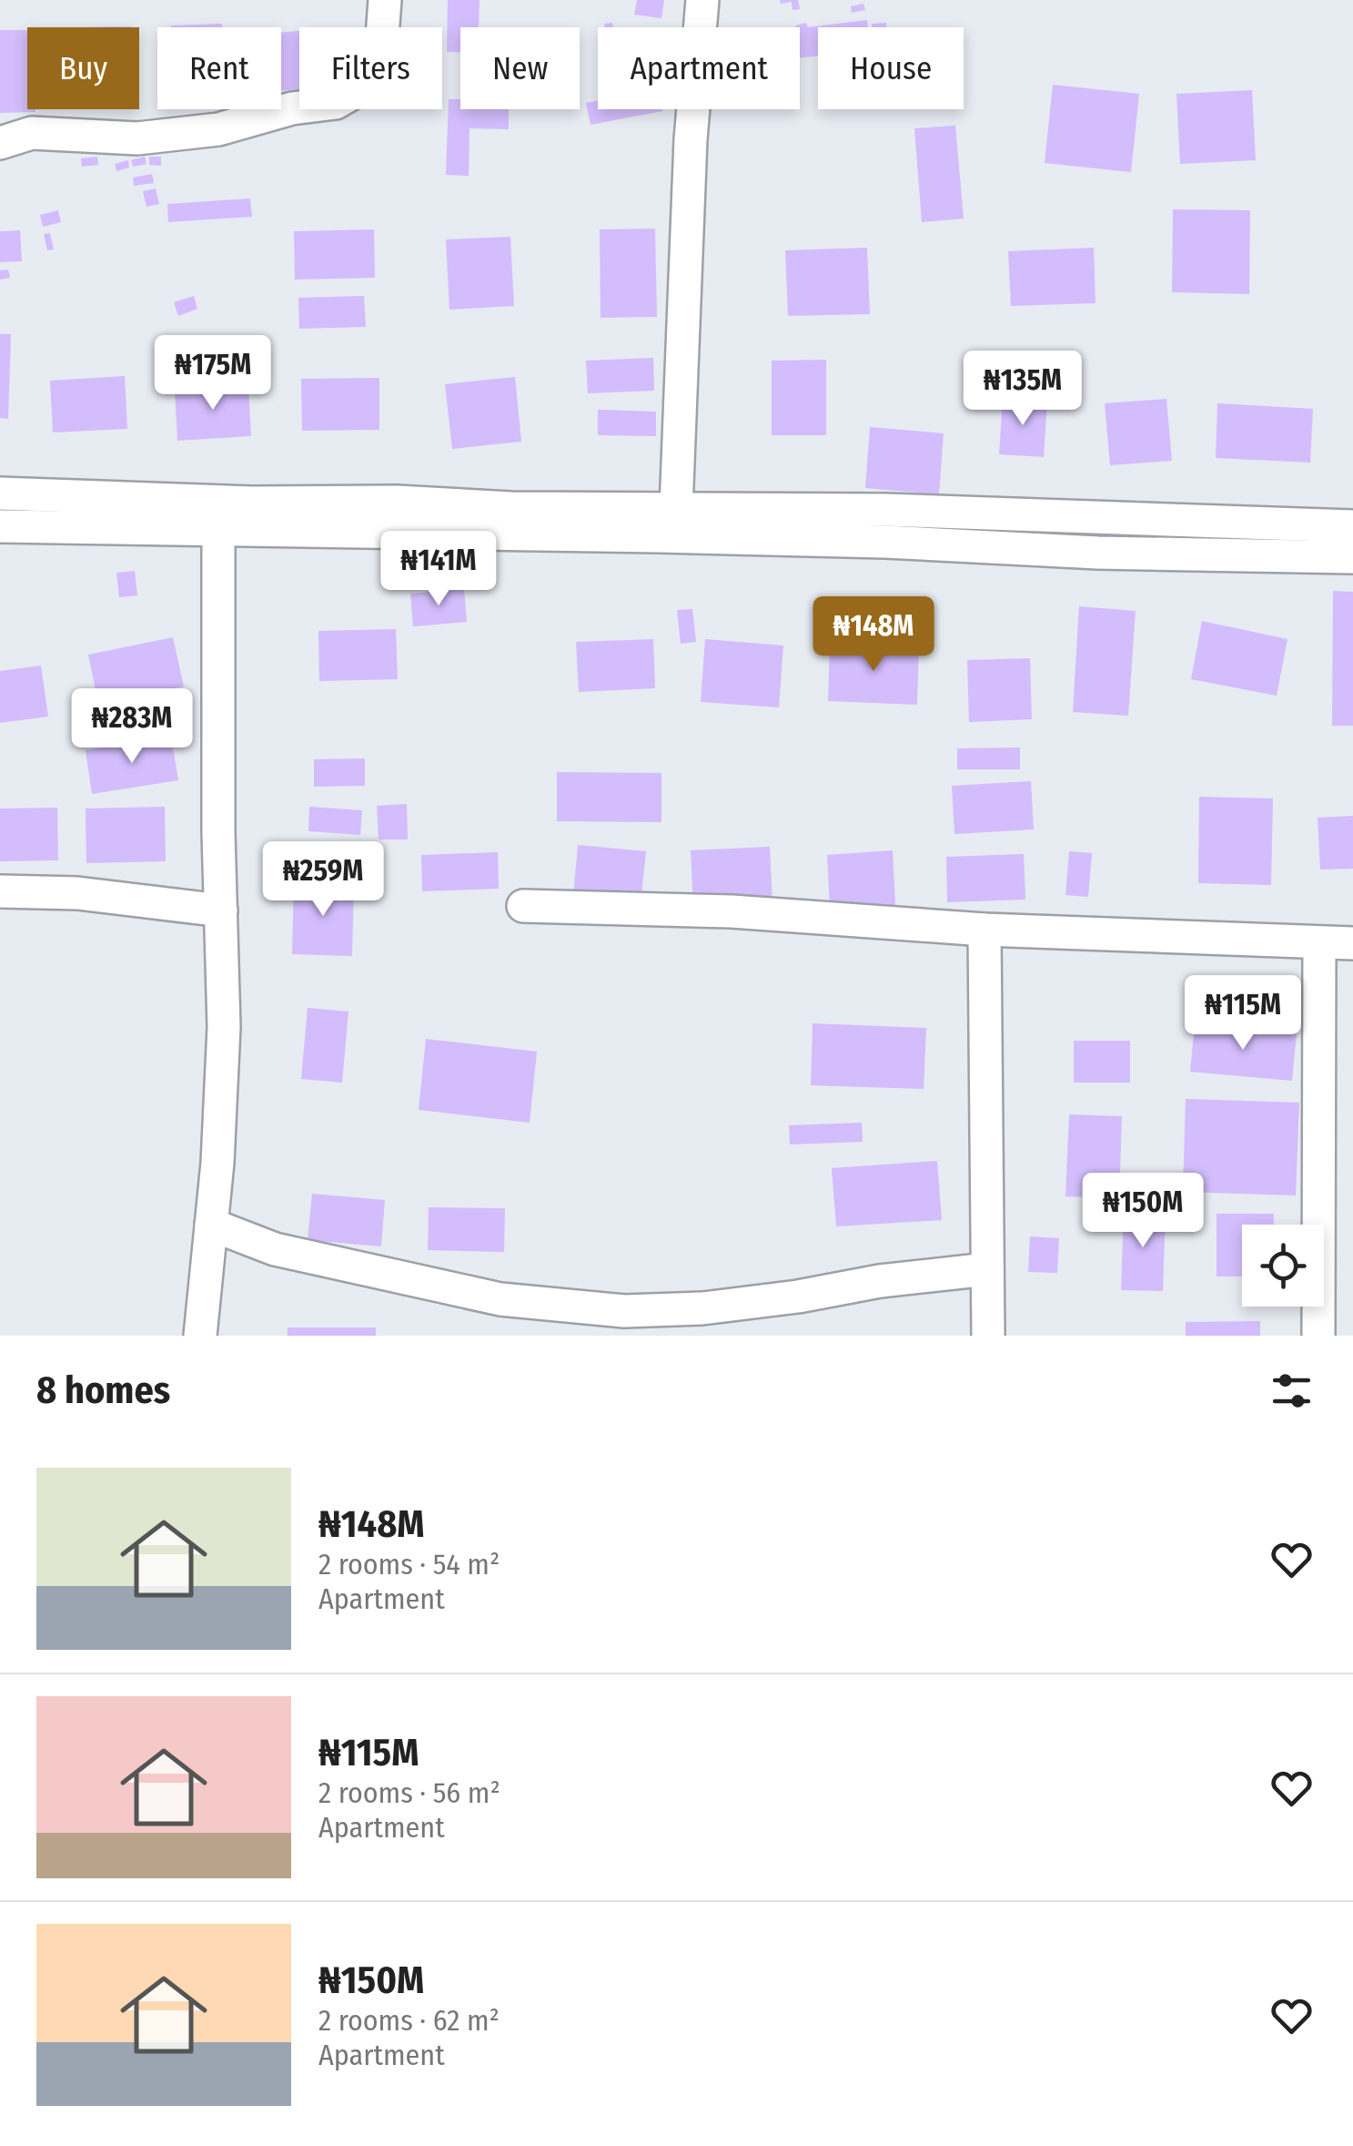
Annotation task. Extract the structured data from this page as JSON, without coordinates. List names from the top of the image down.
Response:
{
  "page": {
    "chip": [
      "Buy",
      "Rent",
      "Filters",
      "New",
      "Apartment",
      "House"
    ],
    "price": [
      "₦175M",
      "₦135M",
      "₦141M",
      "₦148M",
      "₦283M",
      "₦259M",
      "₦115M",
      "₦150M"
    ],
    "heading": "8 homes",
    "list": [
      {
        "name": "₦148M",
        "note": "2 rooms · 54 m² · Apartment"
      },
      {
        "name": "₦115M",
        "note": "2 rooms · 56 m² · Apartment"
      },
      {
        "name": "₦150M",
        "note": "2 rooms · 62 m² · Apartment"
      }
    ]
  }
}
